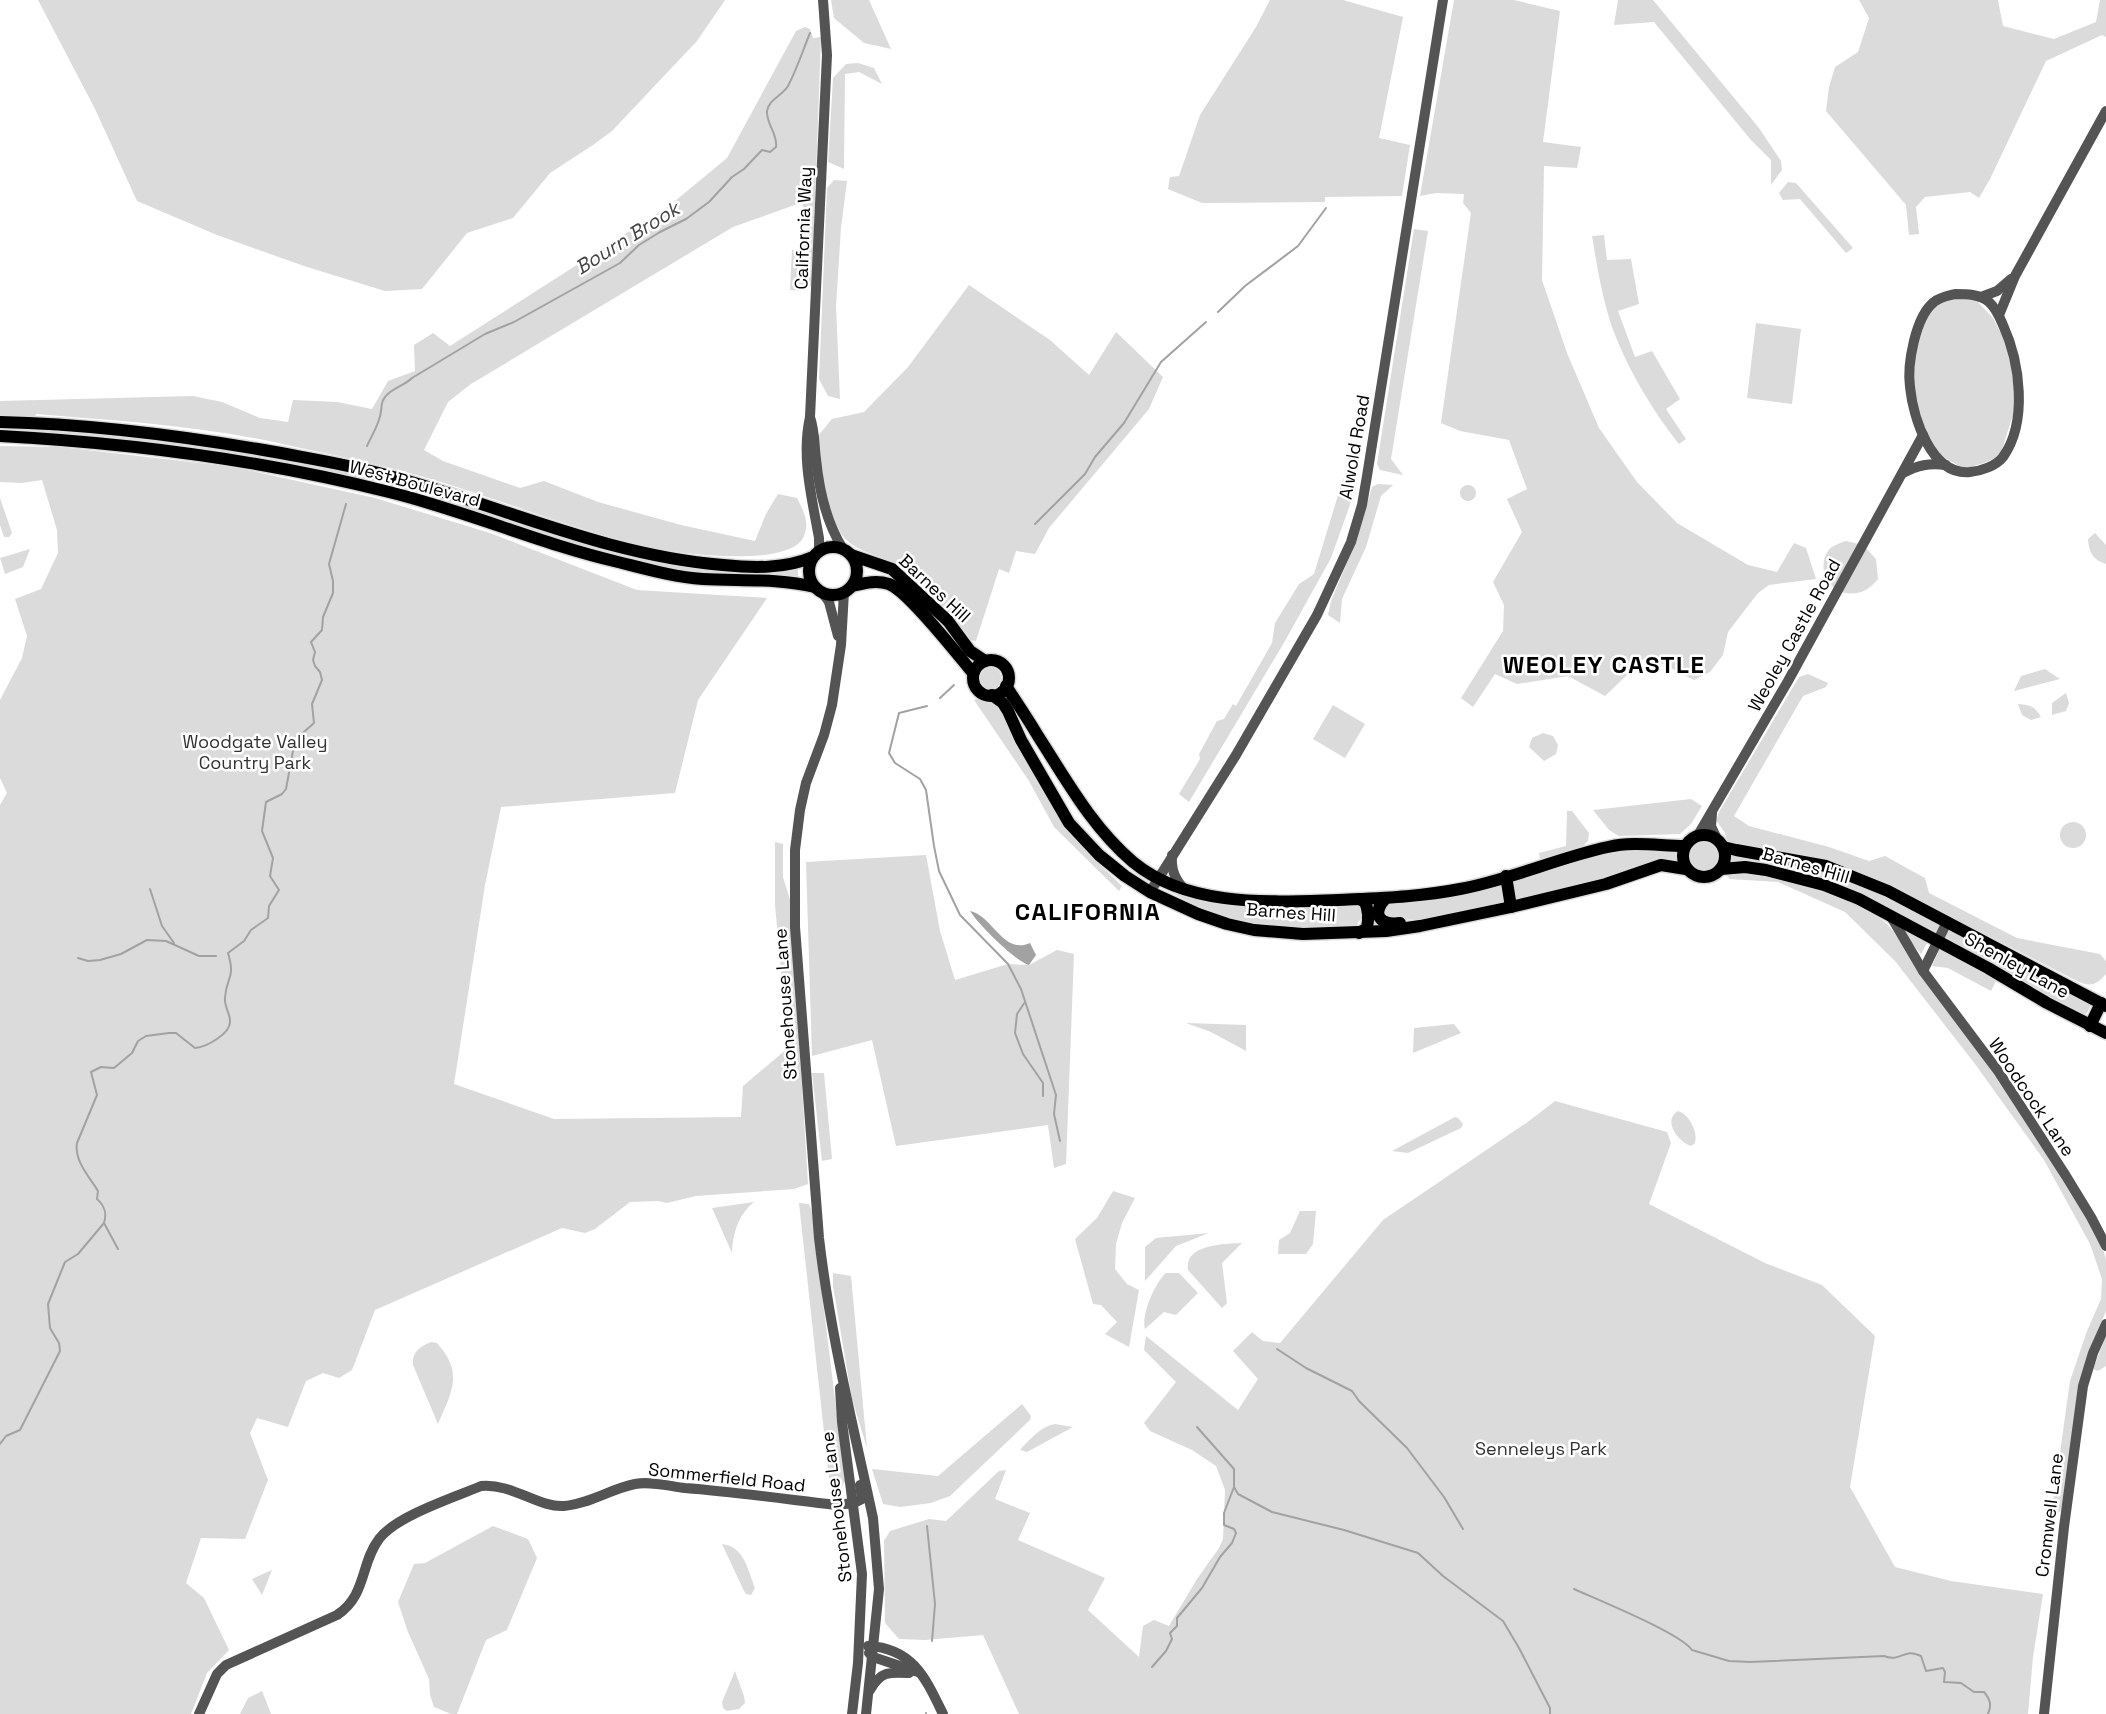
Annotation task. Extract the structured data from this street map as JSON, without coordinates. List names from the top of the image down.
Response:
{
  "streets": {
    "main road": ["West Boulevard", "Barnes Hill", "Shenley Lane"],
    "street": [
      "California Way",
      "Alwold Road",
      "Weoley Castle Road",
      "Stonehouse Lane",
      "Woodcock Lane",
      "Sommerfield Road",
      "Cromwell Lane"
    ]
  },
  "crossings": [
    ["California Way", "West Boulevard"],
    ["California Way", "Barnes Hill"],
    ["California Way", "Stonehouse Lane"],
    ["Alwold Road", "Barnes Hill"],
    ["West Boulevard", "Barnes Hill"],
    ["West Boulevard", "Stonehouse Lane"],
    ["Barnes Hill", "Weoley Castle Road"],
    ["Barnes Hill", "Shenley Lane"],
    ["Barnes Hill", "Stonehouse Lane"],
    ["Barnes Hill", "Woodcock Lane"],
    ["Stonehouse Lane", "Sommerfield Road"]
  ],
  "districts": ["WEOLEY CASTLE", "CALIFORNIA"],
  "water": ["Bourn Brook"],
  "parks": ["Woodgate Valley Country Park", "Senneleys Park"]
}
